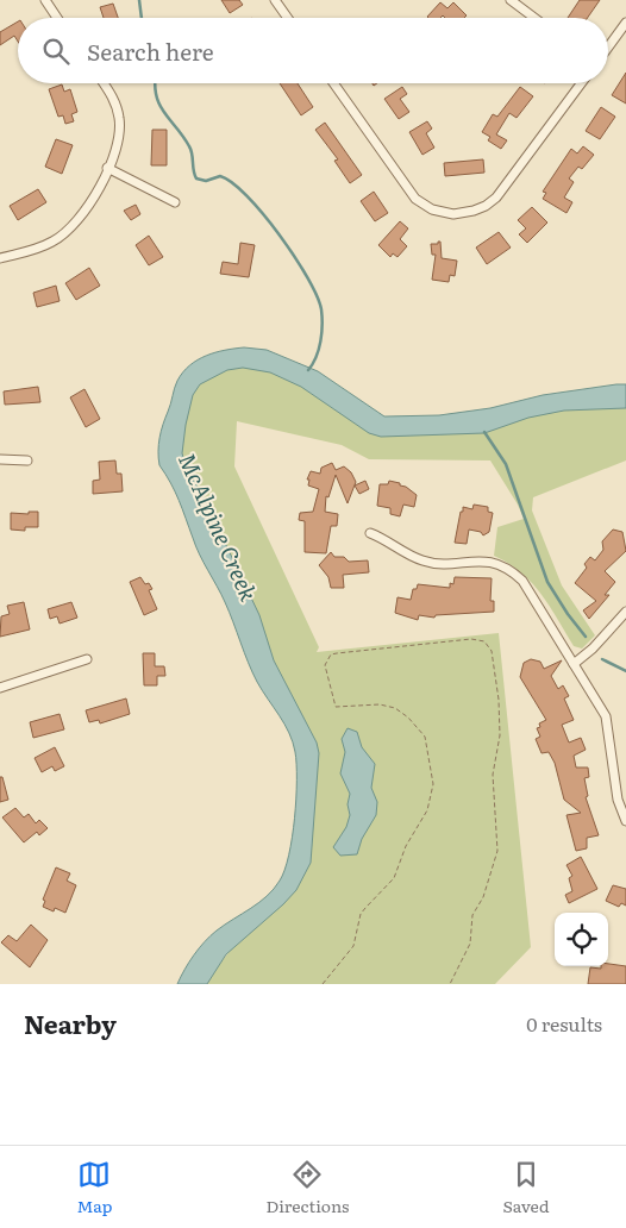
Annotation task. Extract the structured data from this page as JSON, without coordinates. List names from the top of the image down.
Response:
{
  "water": ["McAlpine Creek"],
  "page": {
    "search": "Search here",
    "heading": ["Nearby", "0 results"],
    "nav": ["Map", "Directions", "Saved"]
  }
}
